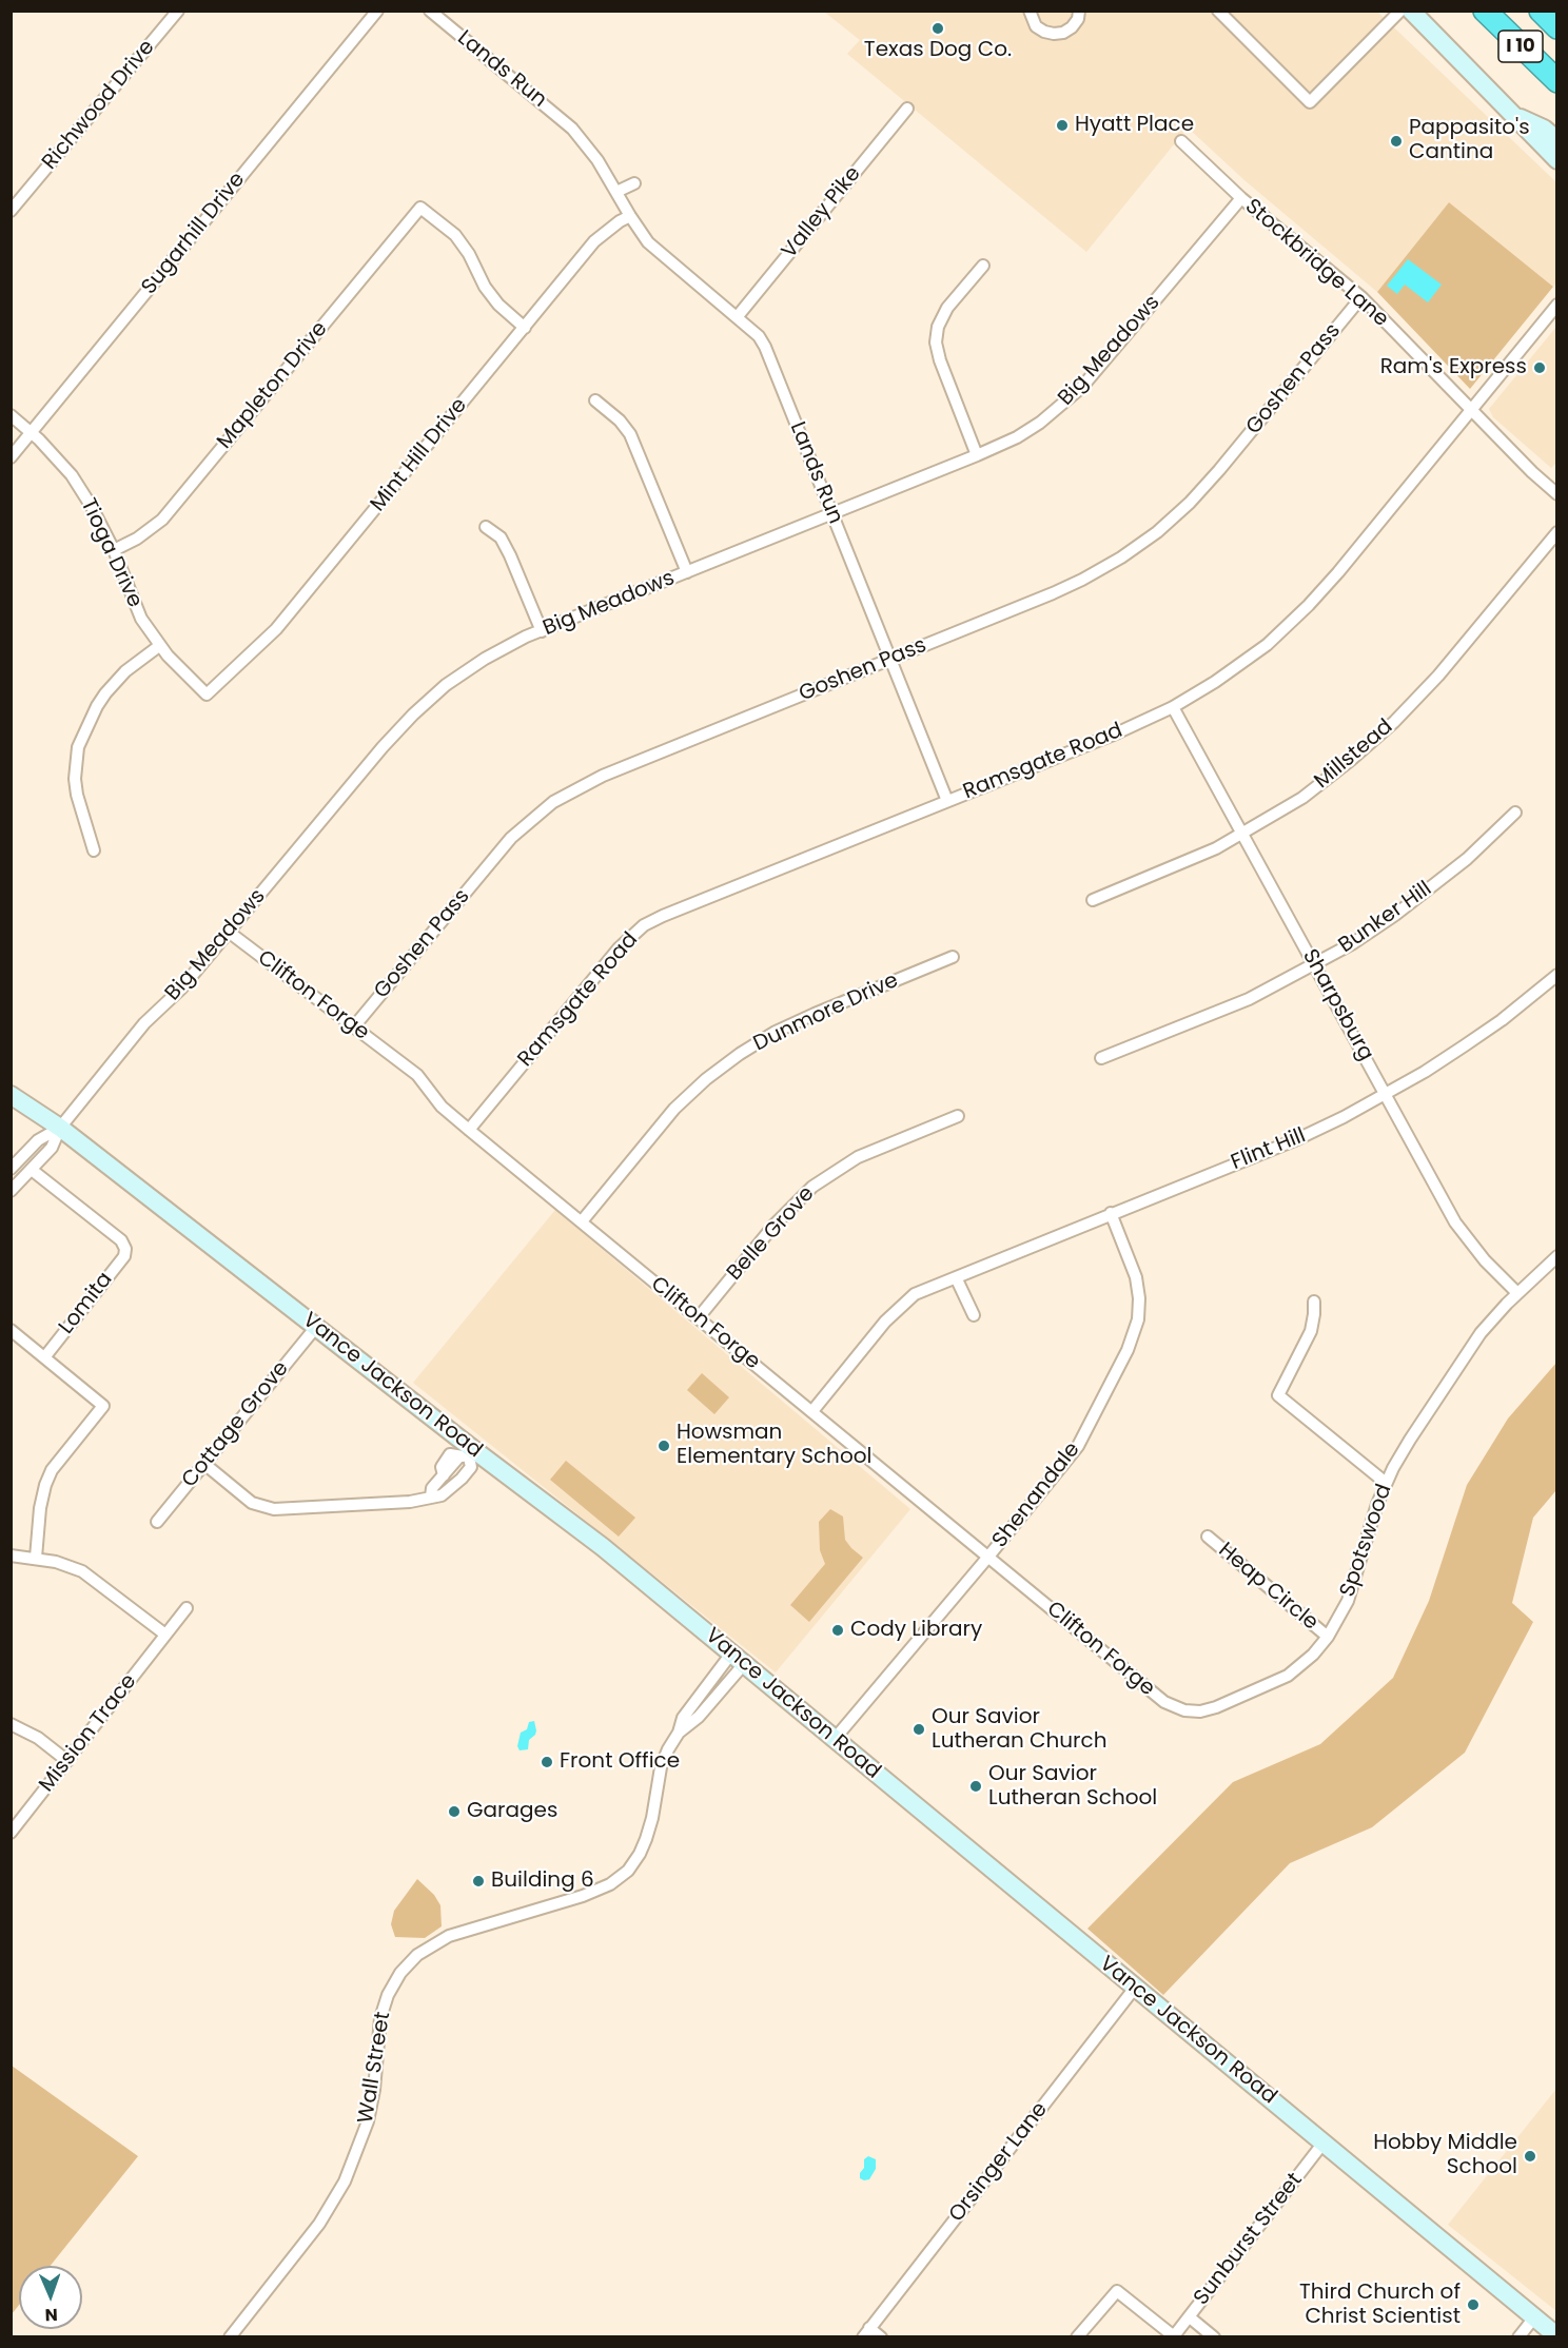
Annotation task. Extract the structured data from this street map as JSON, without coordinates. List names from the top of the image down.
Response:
{
  "streets": {
    "highway": ["I 10"],
    "main road": ["Vance Jackson Road"],
    "street": [
      "Lands Run",
      "Richwood Drive",
      "Valley Pike",
      "Sugarhill Drive",
      "Stockbridge Lane",
      "Big Meadows",
      "Goshen Pass",
      "Mapleton Drive",
      "Mint Hill Drive",
      "Tioga Drive",
      "Millstead",
      "Ramsgate Road",
      "Bunker Hill",
      "Clifton Forge",
      "Sharpsburg",
      "Dunmore Drive",
      "Flint Hill",
      "Belle Grove",
      "Lomita",
      "Cottage Grove",
      "Shenandale",
      "Spotswood",
      "Heap Circle",
      "Mission Trace",
      "Wall Street",
      "Orsinger Lane",
      "Sunburst Street"
    ]
  },
  "crossings": [
    ["Lands Run", "Valley Pike"],
    ["Lands Run", "Big Meadows"],
    ["Lands Run", "Goshen Pass"],
    ["Lands Run", "Mint Hill Drive"],
    ["Lands Run", "Ramsgate Road"],
    ["Sugarhill Drive", "Tioga Drive"],
    ["Stockbridge Lane", "Big Meadows"],
    ["Stockbridge Lane", "Goshen Pass"],
    ["Stockbridge Lane", "Ramsgate Road"],
    ["Big Meadows", "Clifton Forge"],
    ["Big Meadows", "Lomita"],
    ["Big Meadows", "Vance Jackson Road"],
    ["Goshen Pass", "Clifton Forge"],
    ["Mapleton Drive", "Mint Hill Drive"],
    ["Mapleton Drive", "Tioga Drive"],
    ["Mint Hill Drive", "Tioga Drive"],
    ["Millstead", "Sharpsburg"],
    ["Ramsgate Road", "Clifton Forge"],
    ["Ramsgate Road", "Sharpsburg"],
    ["Bunker Hill", "Sharpsburg"],
    ["Clifton Forge", "Dunmore Drive"],
    ["Clifton Forge", "Flint Hill"],
    ["Clifton Forge", "Belle Grove"],
    ["Clifton Forge", "Shenandale"],
    ["Clifton Forge", "Spotswood"],
    ["Sharpsburg", "Flint Hill"],
    ["Sharpsburg", "Spotswood"],
    ["Flint Hill", "Shenandale"],
    ["Vance Jackson Road", "Cottage Grove"],
    ["Vance Jackson Road", "Shenandale"],
    ["Vance Jackson Road", "Wall Street"],
    ["Vance Jackson Road", "Orsinger Lane"],
    ["Vance Jackson Road", "Sunburst Street"],
    ["Spotswood", "Heap Circle"]
  ],
  "places": [
    "Texas Dog Co.",
    "Hyatt Place",
    "Pappasito's Cantina",
    "Ram's Express",
    "Howsman Elementary School",
    "Cody Library",
    "Our Savior Lutheran Church",
    "Front Office",
    "Our Savior Lutheran School",
    "Garages",
    "Building 6",
    "Hobby Middle School",
    "Third Church of Christ Scientist"
  ],
  "north": "bottom"
}
